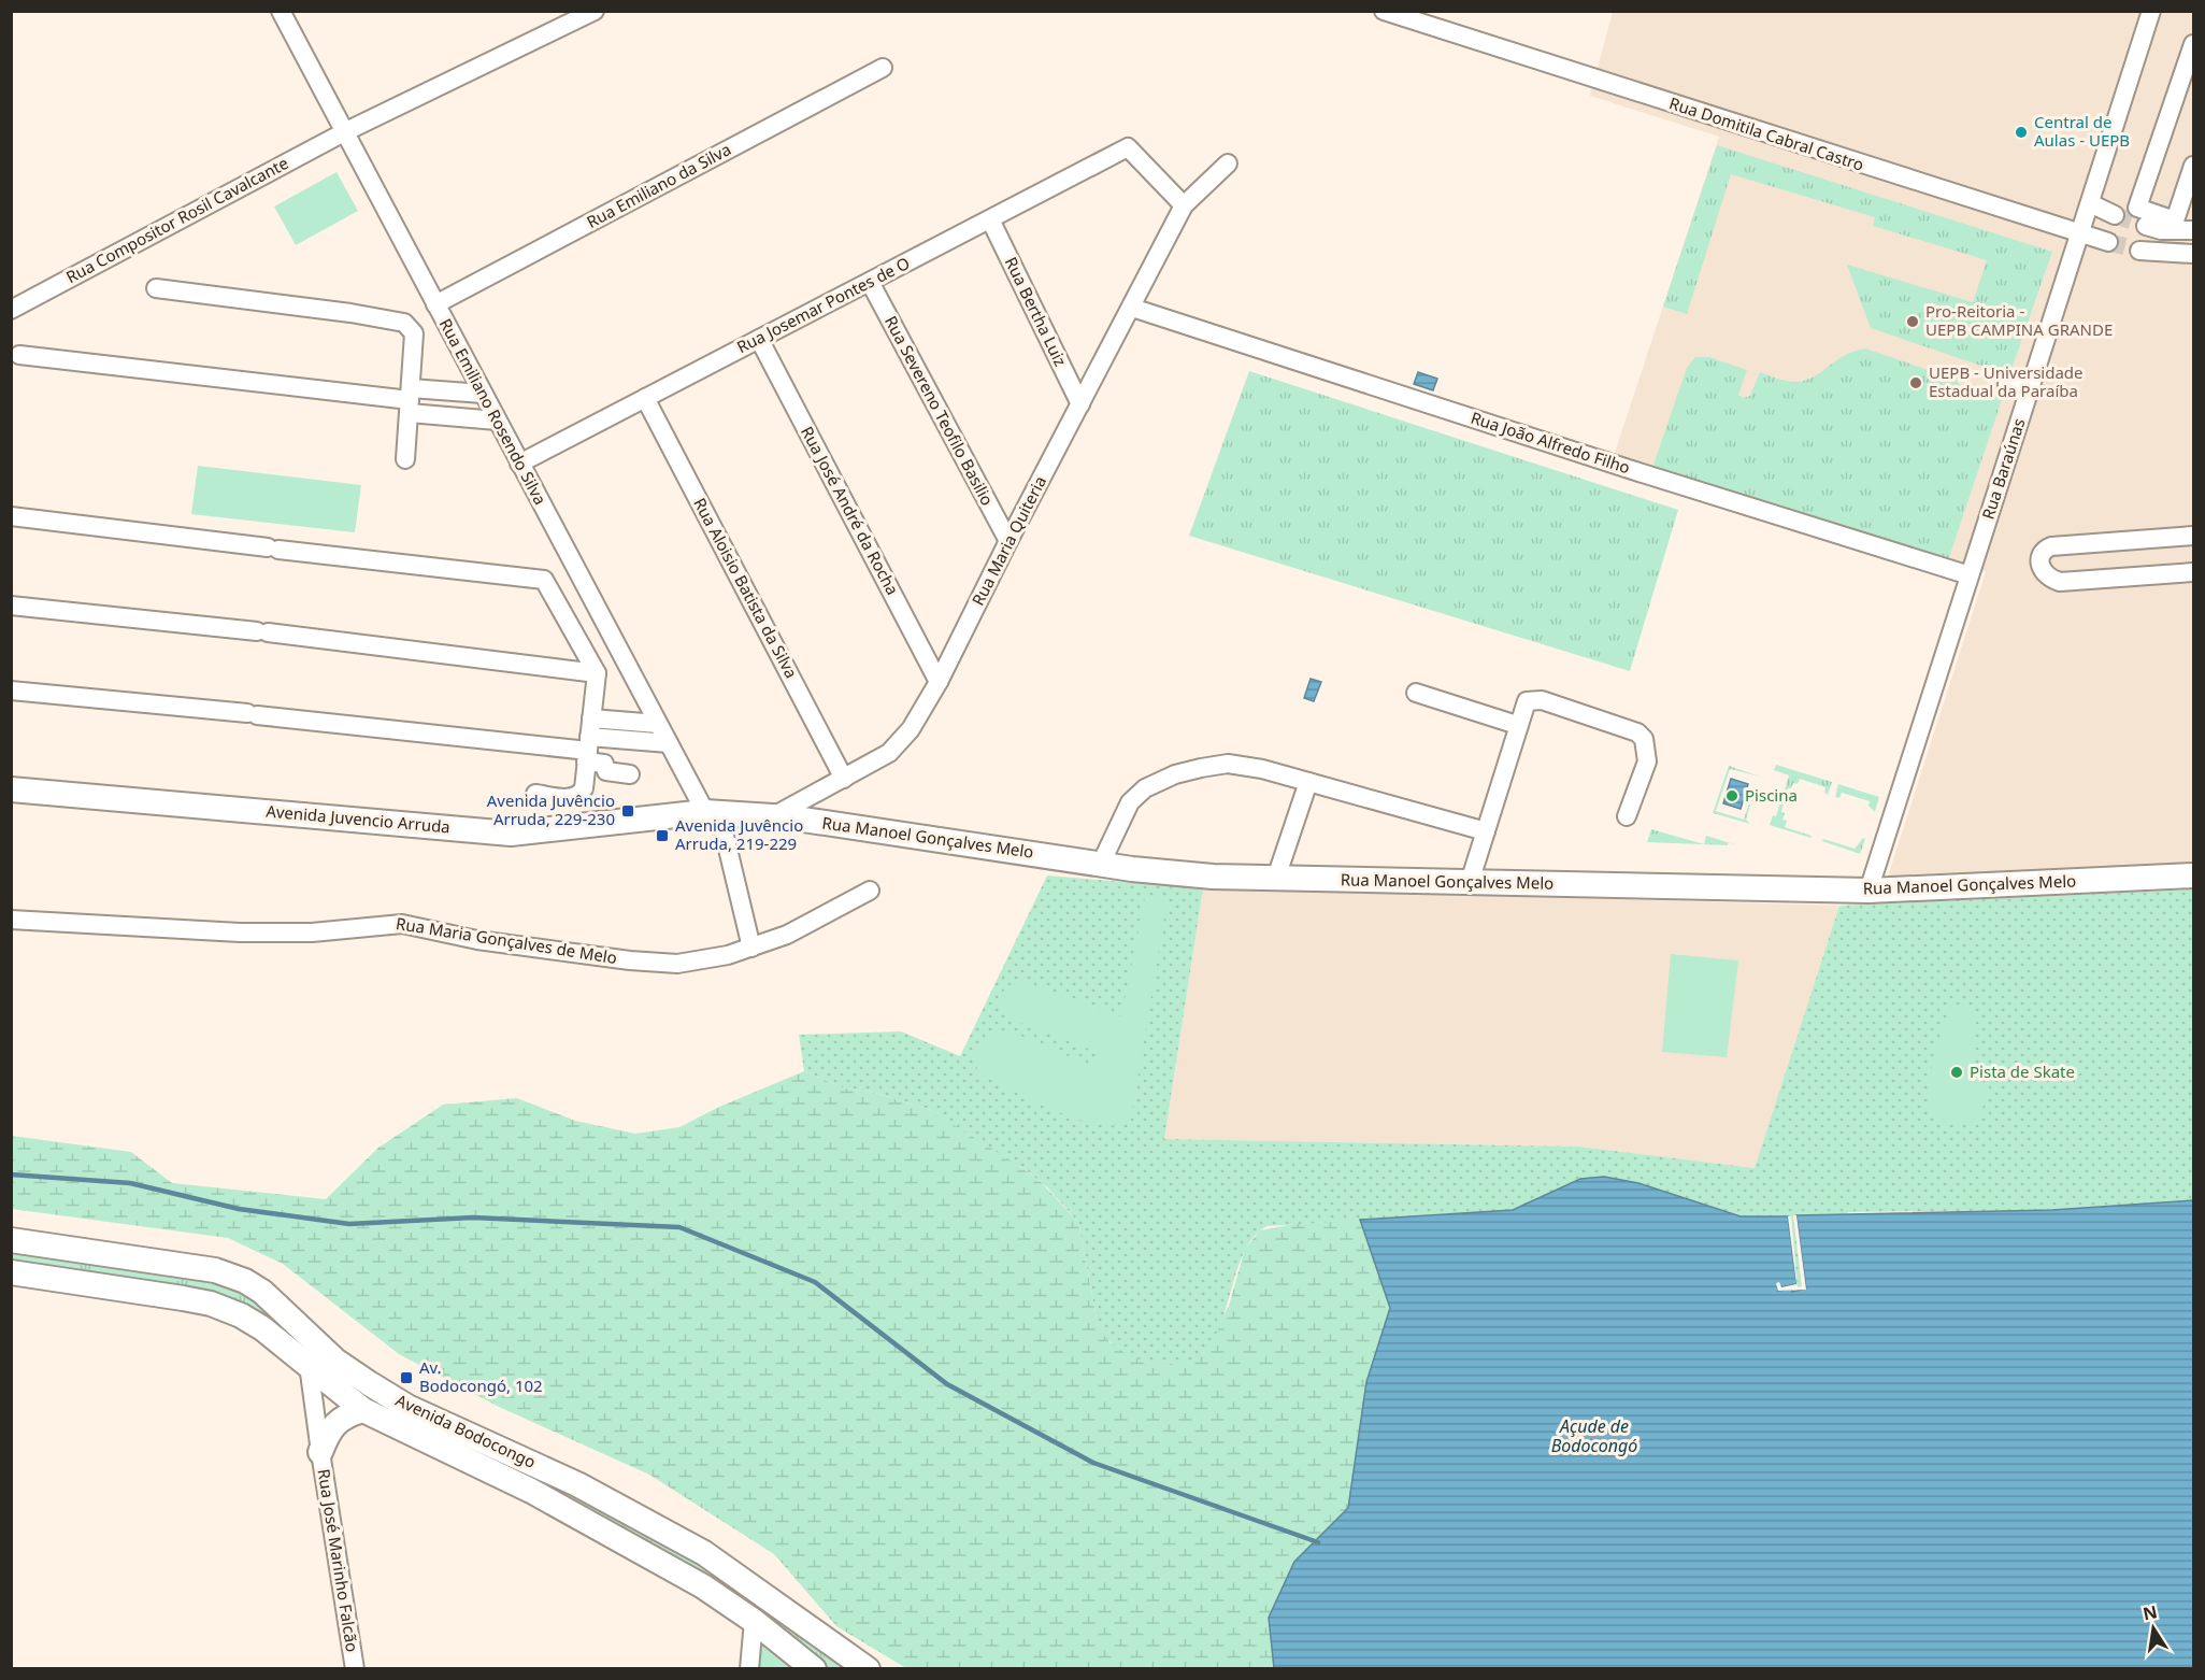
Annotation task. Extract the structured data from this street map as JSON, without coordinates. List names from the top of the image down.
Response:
{
  "streets": {
    "street": [
      "Rua Domitila Cabral Castro",
      "Rua Emiliano da Silva",
      "Rua Compositor Rosil Cavalcante",
      "Rua Josemar Pontes de O",
      "Rua Bertha Luiz",
      "Rua Severeno Teofilo Basilio",
      "Rua Emiliano Rosendo Silva",
      "Rua João Alfredo Filho",
      "Rua Baraúnas",
      "Rua José André da Rocha",
      "Rua Maria Quiteria",
      "Rua Aloisio Batista da Silva",
      "Avenida Juvencio Arruda",
      "Rua Manoel Gonçalves Melo",
      "Rua Maria Gonçalves de Melo",
      "Avenida Bodocongo",
      "Rua José Marinho Falcão"
    ]
  },
  "crossings": [
    ["Rua Domitila Cabral Castro", "Rua Baraúnas"],
    ["Rua Emiliano da Silva", "Rua Emiliano Rosendo Silva"],
    ["Rua Compositor Rosil Cavalcante", "Rua Emiliano Rosendo Silva"],
    ["Rua Josemar Pontes de O", "Rua Bertha Luiz"],
    ["Rua Josemar Pontes de O", "Rua Severeno Teofilo Basilio"],
    ["Rua Josemar Pontes de O", "Rua Emiliano Rosendo Silva"],
    ["Rua Josemar Pontes de O", "Rua José André da Rocha"],
    ["Rua Josemar Pontes de O", "Rua Maria Quiteria"],
    ["Rua Josemar Pontes de O", "Rua Aloisio Batista da Silva"],
    ["Rua Bertha Luiz", "Rua Maria Quiteria"],
    ["Rua Severeno Teofilo Basilio", "Rua Maria Quiteria"],
    ["Rua Emiliano Rosendo Silva", "Avenida Juvencio Arruda"],
    ["Rua Emiliano Rosendo Silva", "Rua Manoel Gonçalves Melo"],
    ["Rua Emiliano Rosendo Silva", "Rua Maria Gonçalves de Melo"],
    ["Rua João Alfredo Filho", "Rua Baraúnas"],
    ["Rua João Alfredo Filho", "Rua Maria Quiteria"],
    ["Rua Baraúnas", "Rua Manoel Gonçalves Melo"],
    ["Rua José André da Rocha", "Rua Maria Quiteria"],
    ["Rua Maria Quiteria", "Rua Aloisio Batista da Silva"],
    ["Rua Maria Quiteria", "Rua Manoel Gonçalves Melo"],
    ["Avenida Juvencio Arruda", "Rua Manoel Gonçalves Melo"],
    ["Avenida Bodocongo", "Rua José Marinho Falcão"]
  ],
  "water": ["Açude de Bodocongó"],
  "places": {
    "other": [
      "Central de Aulas - UEPB",
      "Pro-Reitoria - UEPB CAMPINA GRANDE",
      "UEPB - Universidade Estadual da Paraíba",
      "Piscina",
      "Pista de Skate"
    ],
    "transit": ["Avenida Juvêncio Arruda, 229-230", "Avenida Juvêncio Arruda, 219-229", "Av. Bodocongó, 102"]
  },
  "north": "top"
}
